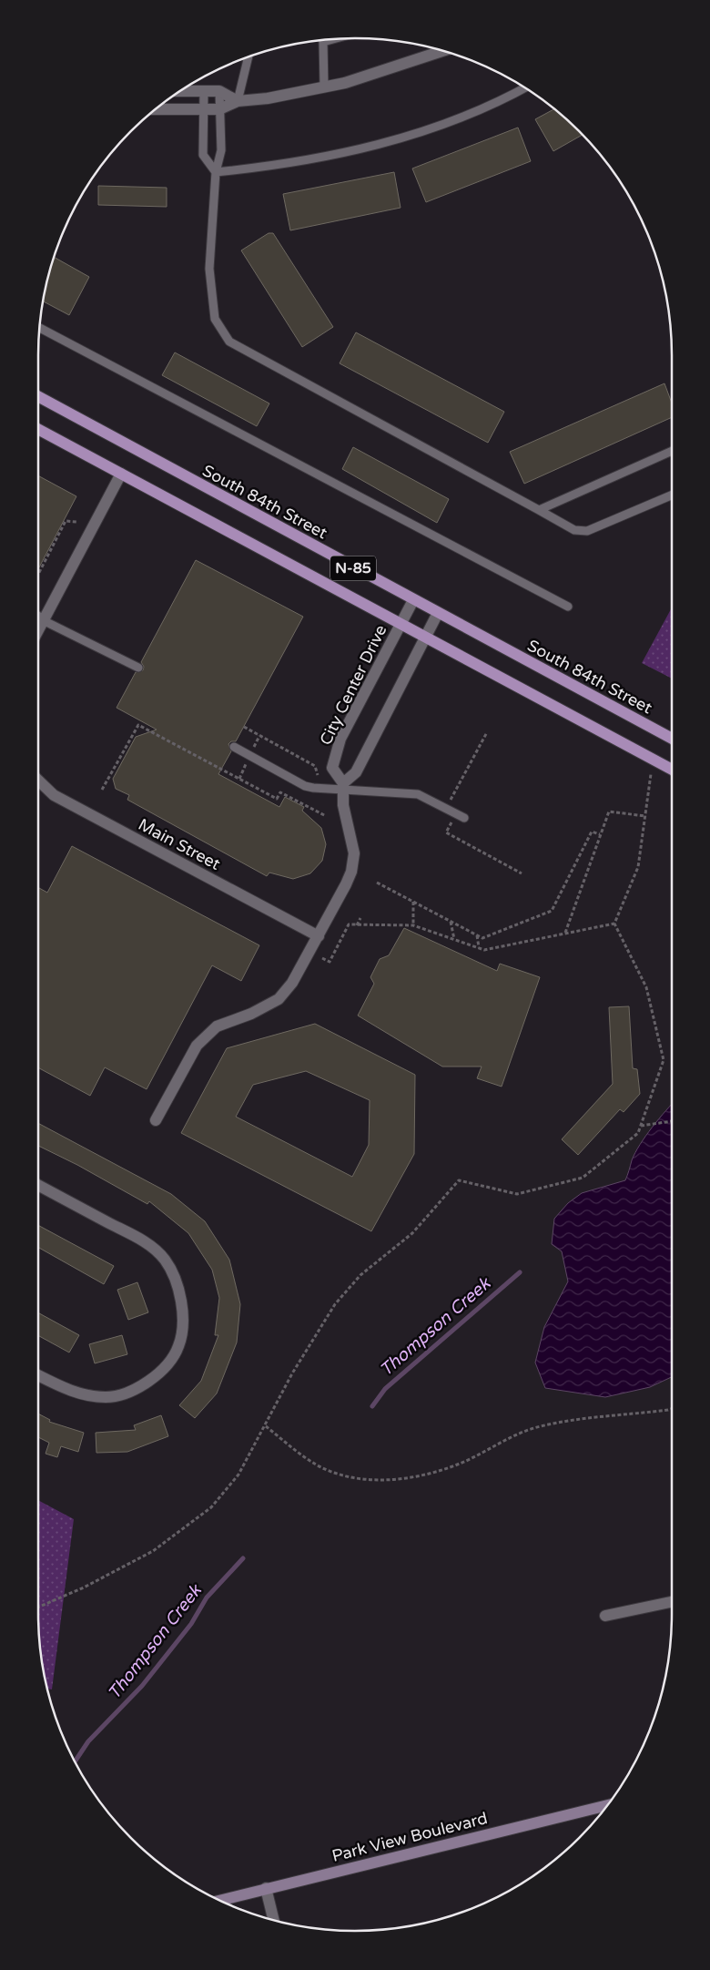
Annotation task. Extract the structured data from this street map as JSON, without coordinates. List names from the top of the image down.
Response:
{
  "streets": {
    "main road": ["South 84th Street", "N-85"],
    "street": ["City Center Drive", "Main Street", "Park View Boulevard"]
  },
  "crossings": [
    ["South 84th Street", "City Center Drive"],
    ["N-85", "City Center Drive"],
    ["City Center Drive", "Main Street"]
  ],
  "water": ["Thompson Creek"]
}
